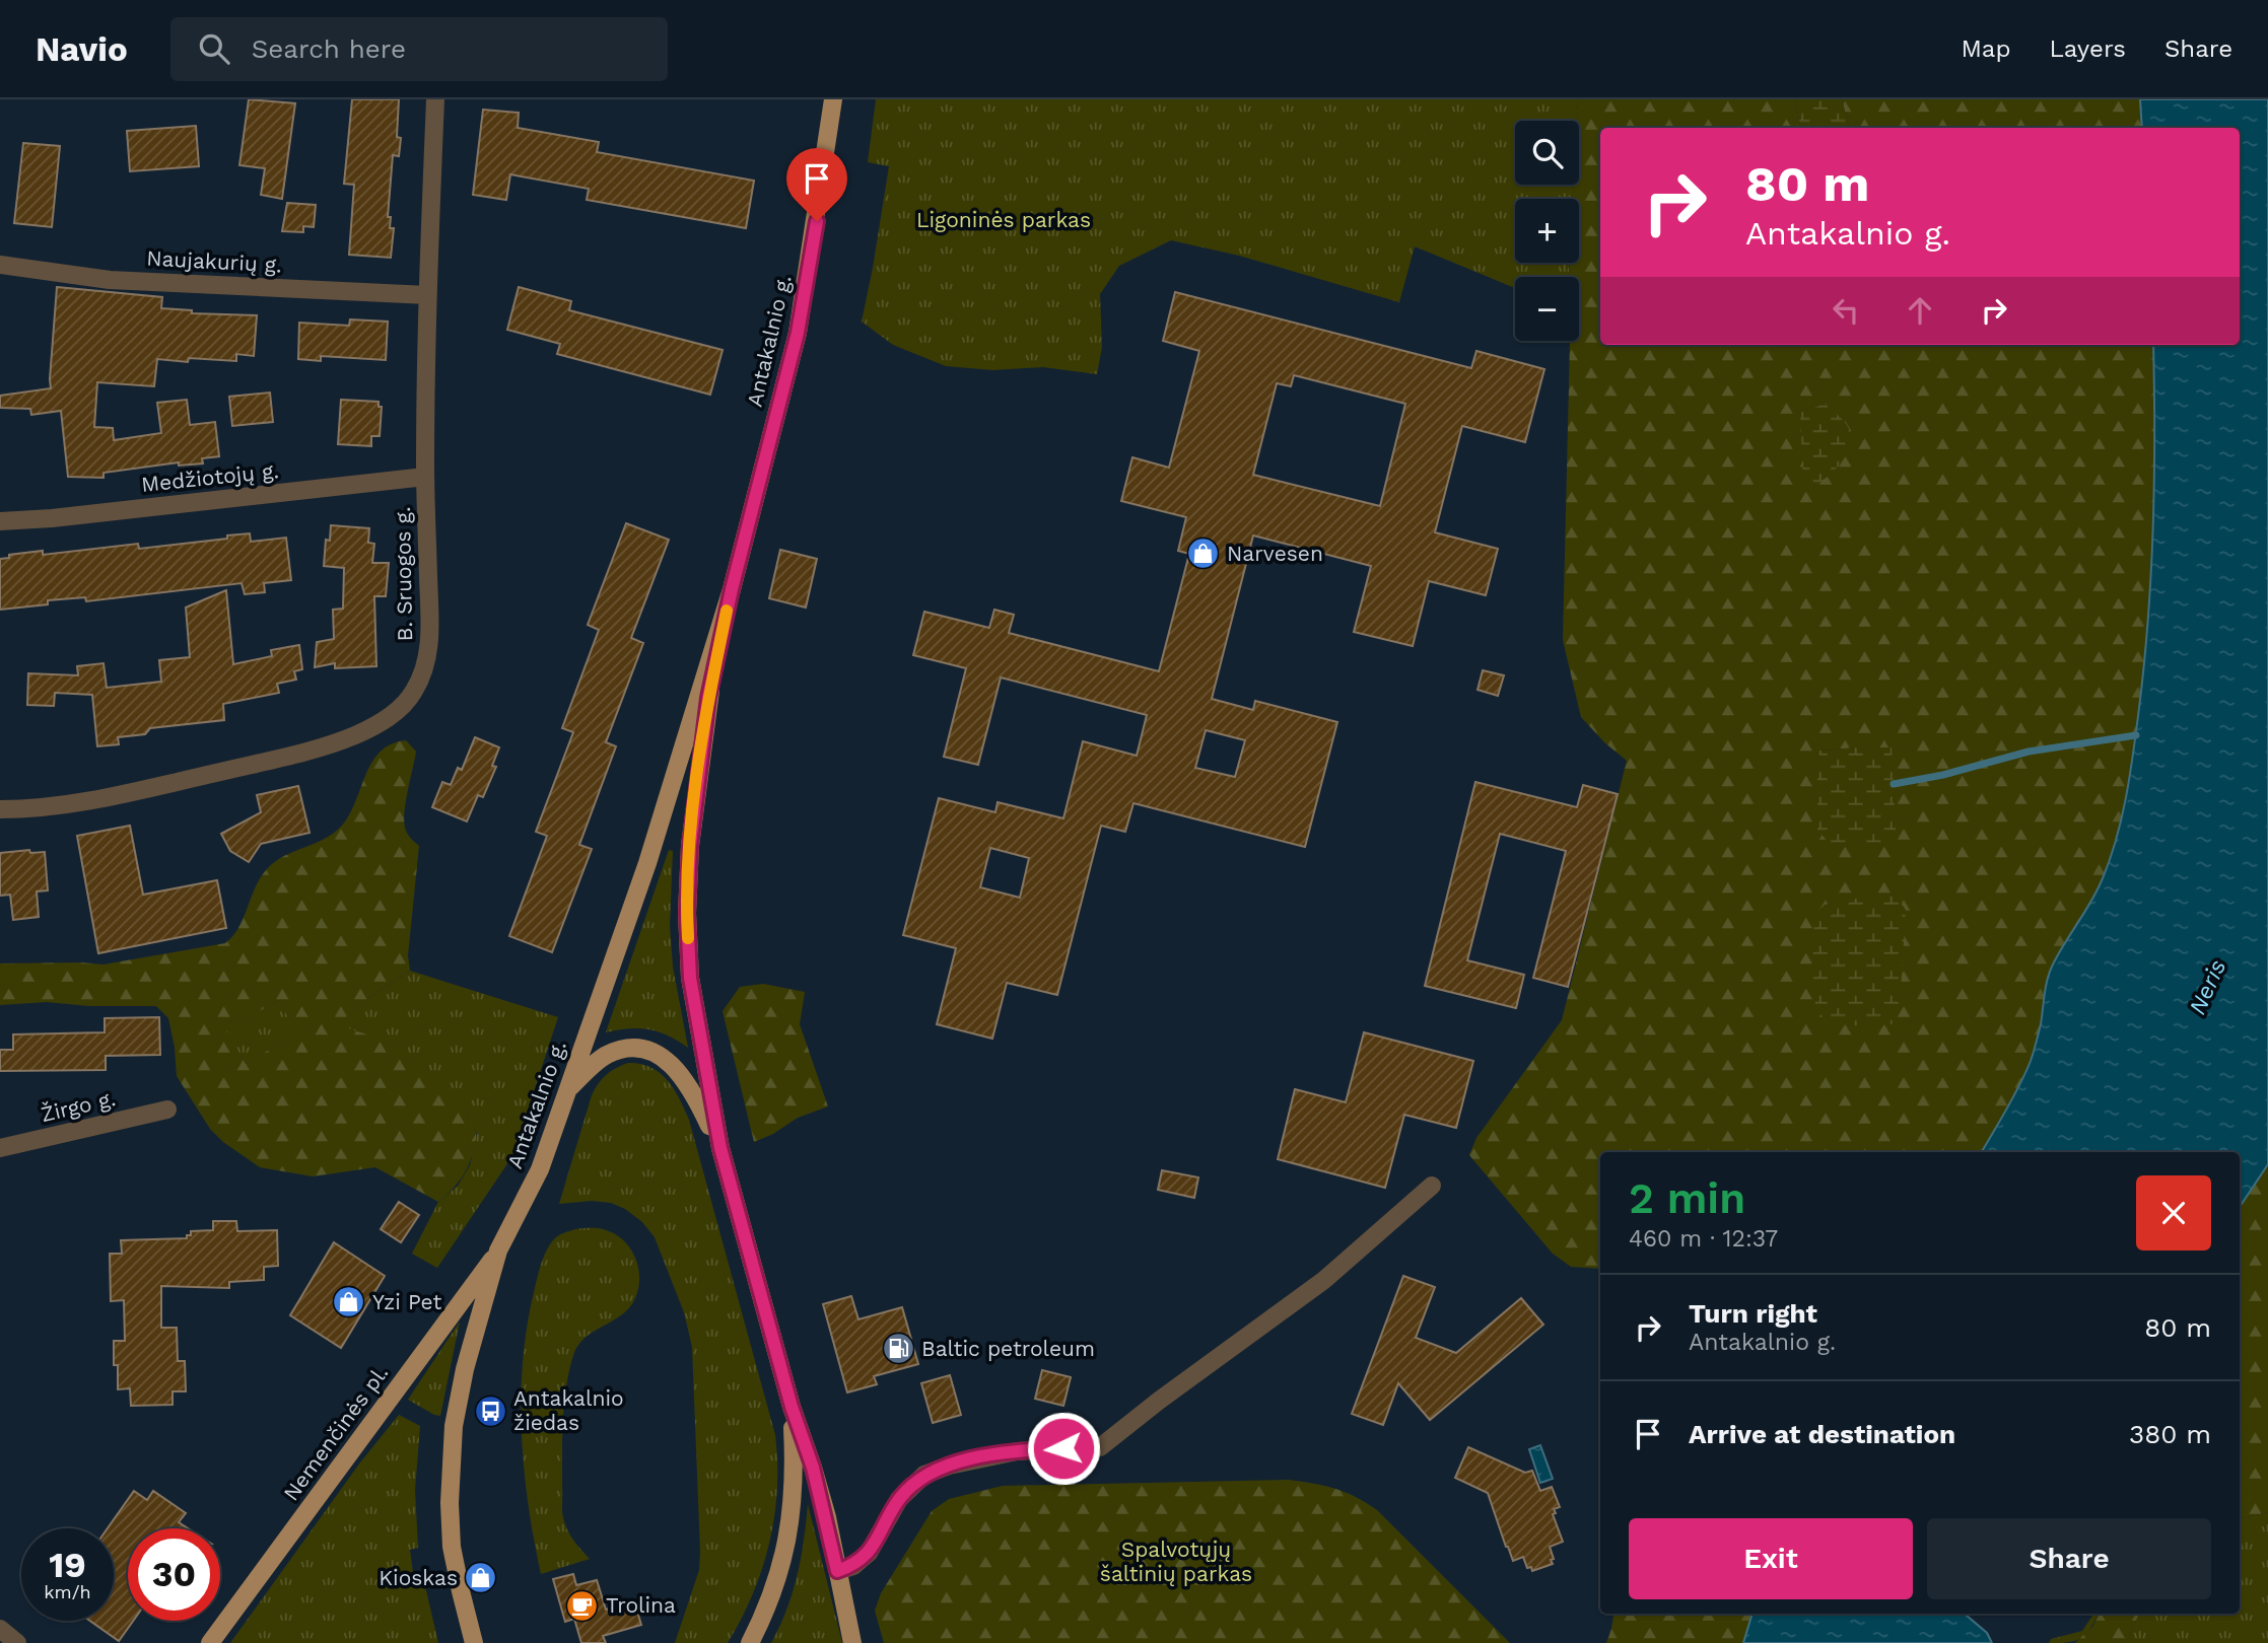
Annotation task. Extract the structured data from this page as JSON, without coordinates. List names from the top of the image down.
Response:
{
  "streets": {
    "main road": ["Antakalnio g.", "Nemenčinės pl."],
    "street": [
      "Naujakurių g.",
      "Medžiotojų g.",
      "B. Sruogos g.",
      "Žirgo g."
    ]
  },
  "crossings": [
    ["Naujakurių g.", "B. Sruogos g."],
    ["Antakalnio g.", "Nemenčinės pl."],
    ["Medžiotojų g.", "B. Sruogos g."]
  ],
  "water": ["Neris"],
  "parks": ["Ligoninės parkas", "Spalvotųjų šaltinių parkas"],
  "places": {
    "shop": ["Narvesen", "Yzi Pet", "Kioskas"],
    "fuel station": ["Baltic petroleum"],
    "bus stop": ["Antakalnio žiedas"],
    "cafe": ["Trolina"]
  },
  "page": {
    "header": "Navio",
    "search": "Search here",
    "nav": ["Map", "Layers", "Share"],
    "map_buttons": ["+", "−"],
    "turn": ["80 m", "Antakalnio g."],
    "heading": ["2 min", "460 m · 12:37"],
    "list": [
      {
        "name": "Turn right",
        "note": "Antakalnio g.",
        "value": "80 m"
      },
      {
        "name": "Arrive at destination",
        "value": "380 m"
      }
    ],
    "buttons": ["Exit", "Share"],
    "speed": "19 km/h",
    "limit": "30"
  }
}
